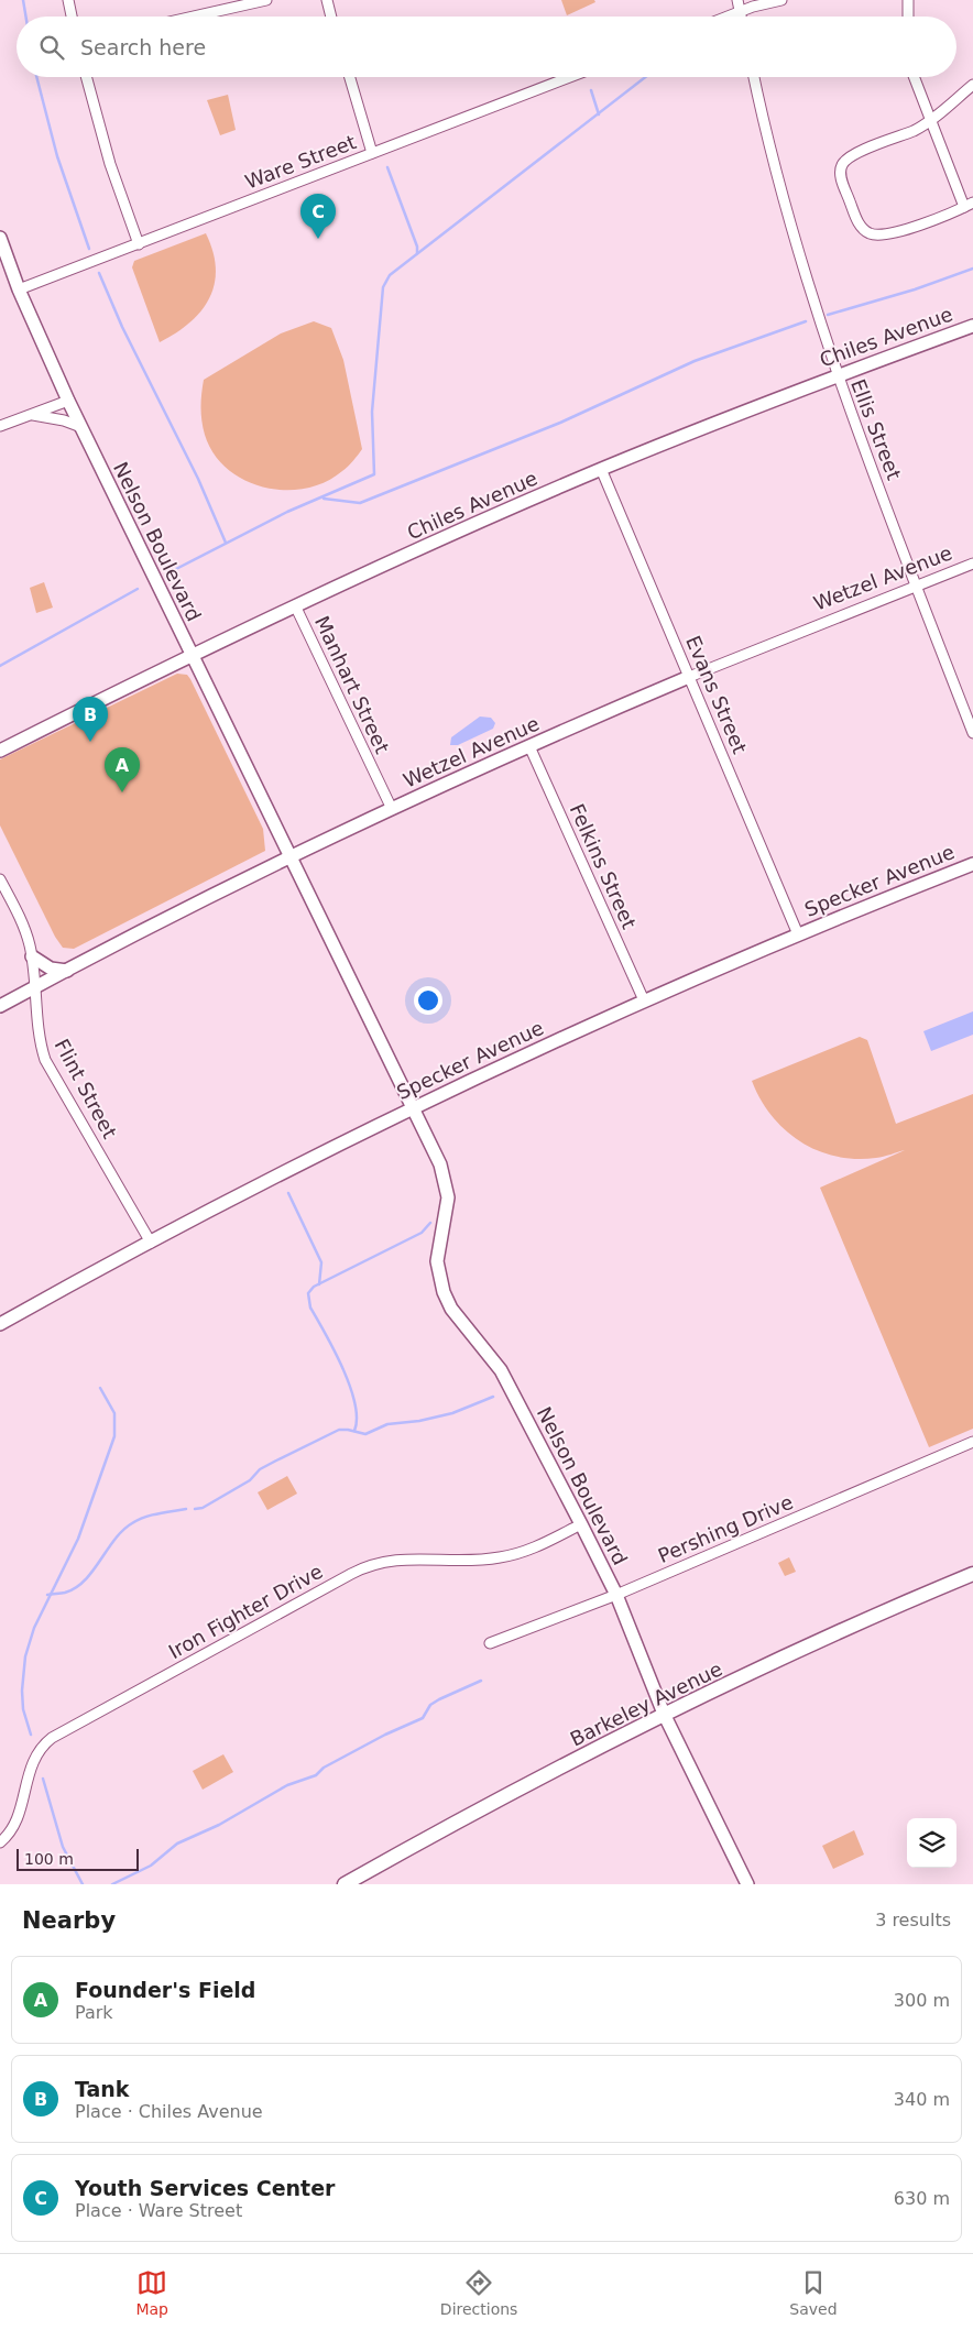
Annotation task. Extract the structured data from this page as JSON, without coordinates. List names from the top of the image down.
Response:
{
  "streets": {
    "main road": ["Barkeley Avenue"],
    "street": [
      "Ware Street",
      "Chiles Avenue",
      "Ellis Street",
      "Nelson Boulevard",
      "Wetzel Avenue",
      "Manhart Street",
      "Evans Street",
      "Felkins Street",
      "Specker Avenue",
      "Flint Street",
      "Pershing Drive",
      "Iron Fighter Drive"
    ]
  },
  "crossings": [
    ["Ware Street", "Nelson Boulevard"],
    ["Chiles Avenue", "Ellis Street"],
    ["Chiles Avenue", "Nelson Boulevard"],
    ["Chiles Avenue", "Manhart Street"],
    ["Chiles Avenue", "Evans Street"],
    ["Ellis Street", "Wetzel Avenue"],
    ["Nelson Boulevard", "Wetzel Avenue"],
    ["Nelson Boulevard", "Specker Avenue"],
    ["Nelson Boulevard", "Pershing Drive"],
    ["Nelson Boulevard", "Iron Fighter Drive"],
    ["Nelson Boulevard", "Barkeley Avenue"],
    ["Wetzel Avenue", "Manhart Street"],
    ["Wetzel Avenue", "Evans Street"],
    ["Wetzel Avenue", "Felkins Street"],
    ["Wetzel Avenue", "Flint Street"],
    ["Evans Street", "Specker Avenue"],
    ["Felkins Street", "Specker Avenue"],
    ["Specker Avenue", "Flint Street"]
  ],
  "scale_bar": "100 m",
  "page": {
    "search": "Search here",
    "pins": ["C", "B", "A"],
    "scale": "100 m",
    "heading": ["Nearby", "3 results"],
    "list": [
      {
        "mark": "A",
        "name": "Founder's Field",
        "note": "Park",
        "value": "300 m"
      },
      {
        "mark": "B",
        "name": "Tank",
        "note": "Place · Chiles Avenue",
        "value": "340 m"
      },
      {
        "mark": "C",
        "name": "Youth Services Center",
        "note": "Place · Ware Street",
        "value": "630 m"
      }
    ],
    "nav": ["Map", "Directions", "Saved"]
  }
}
